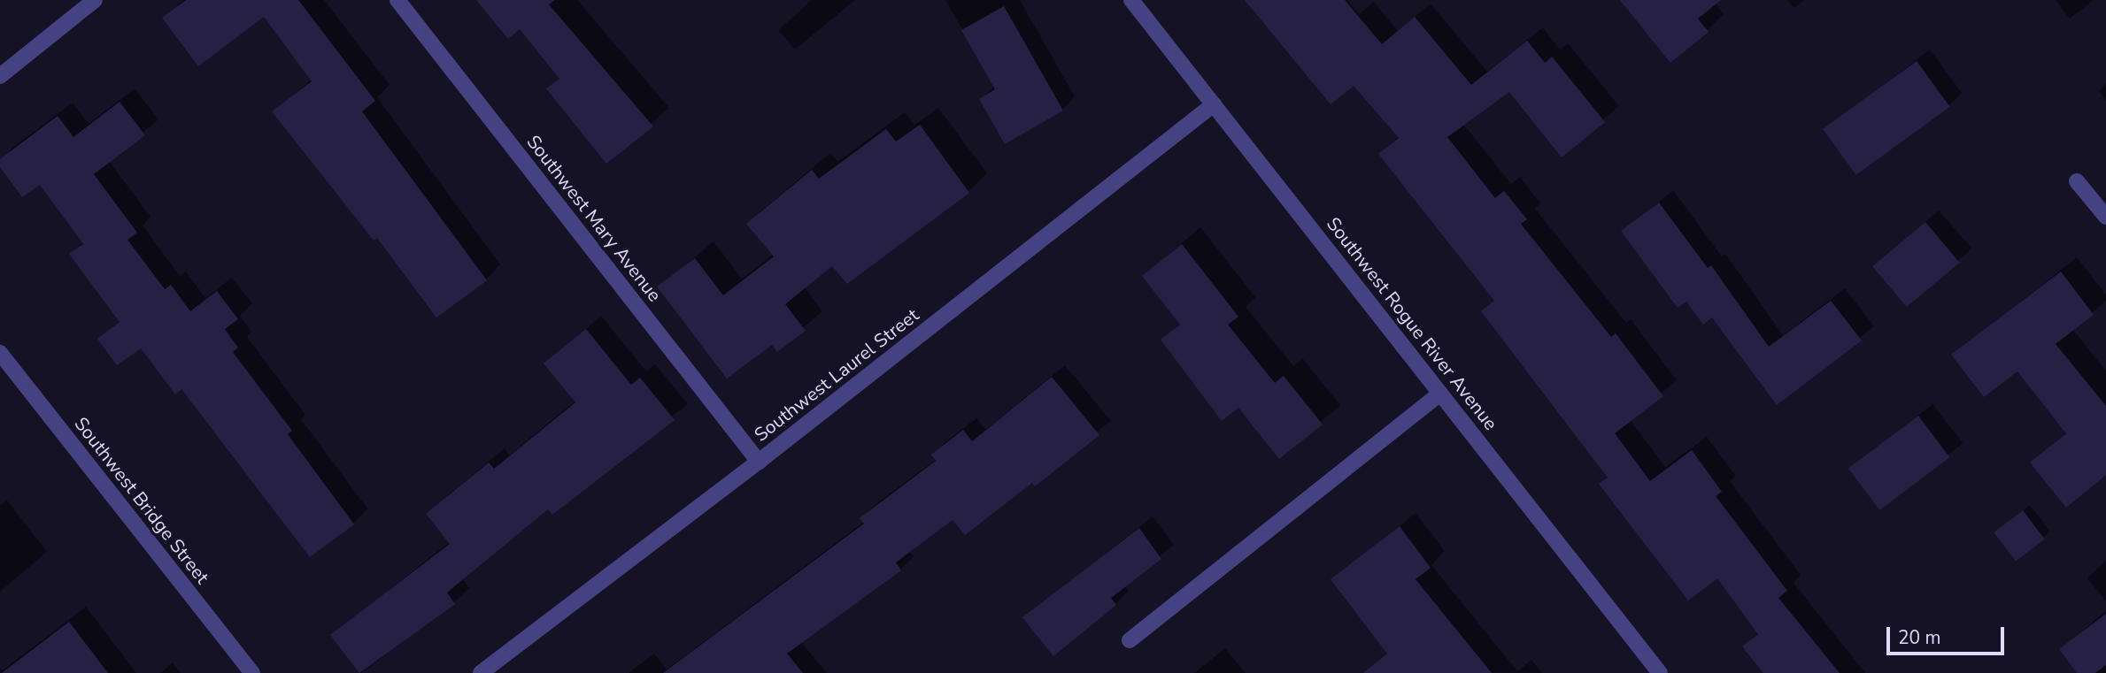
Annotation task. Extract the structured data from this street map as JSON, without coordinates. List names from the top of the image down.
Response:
{
  "streets": {
    "street": [
      "Southwest Mary Avenue",
      "Southwest Rogue River Avenue",
      "Southwest Laurel Street",
      "Southwest Bridge Street"
    ]
  },
  "crossings": [
    ["Southwest Mary Avenue", "Southwest Laurel Street"],
    ["Southwest Rogue River Avenue", "Southwest Laurel Street"]
  ],
  "scale_bar": "20 m"
}
